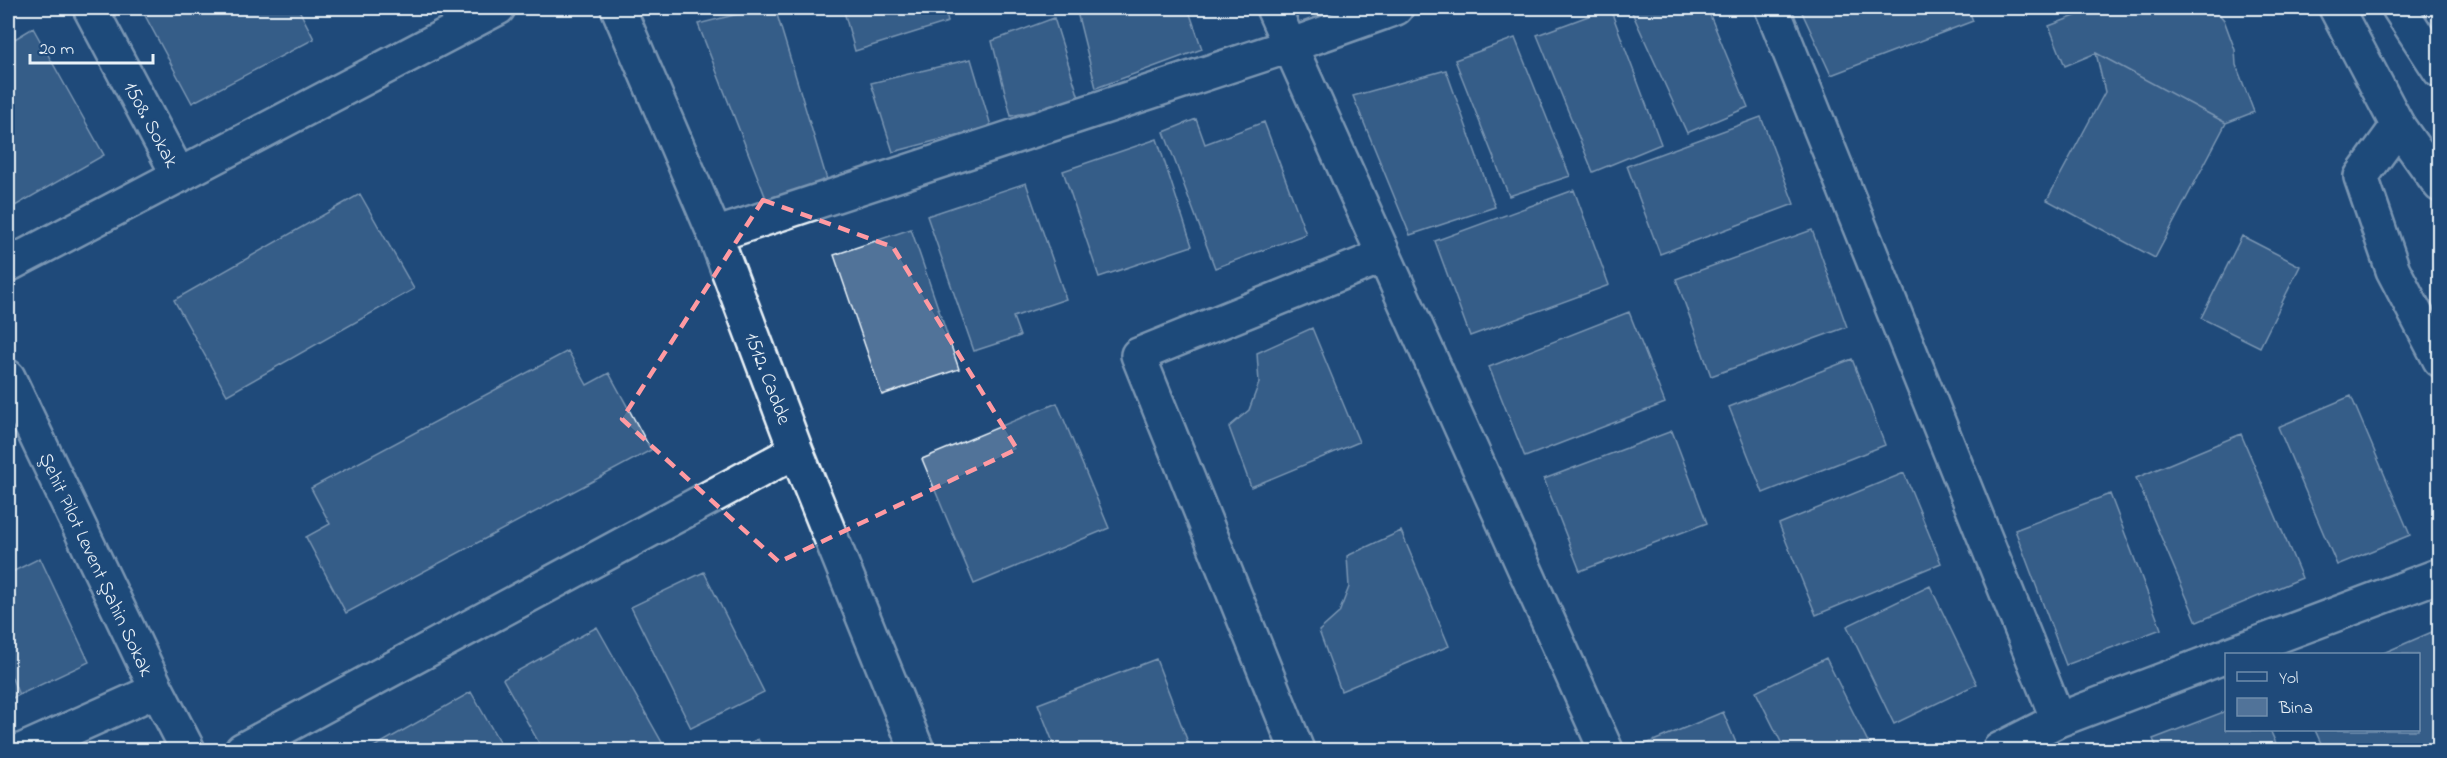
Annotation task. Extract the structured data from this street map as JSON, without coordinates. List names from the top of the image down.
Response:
{
  "streets": {
    "street": ["1508. Sokak", "1512. Cadde", "Şehit Pilot Levent Şahin Sokak"]
  },
  "legend": ["Yol", "Bina"],
  "scale_bar": "20 m"
}
